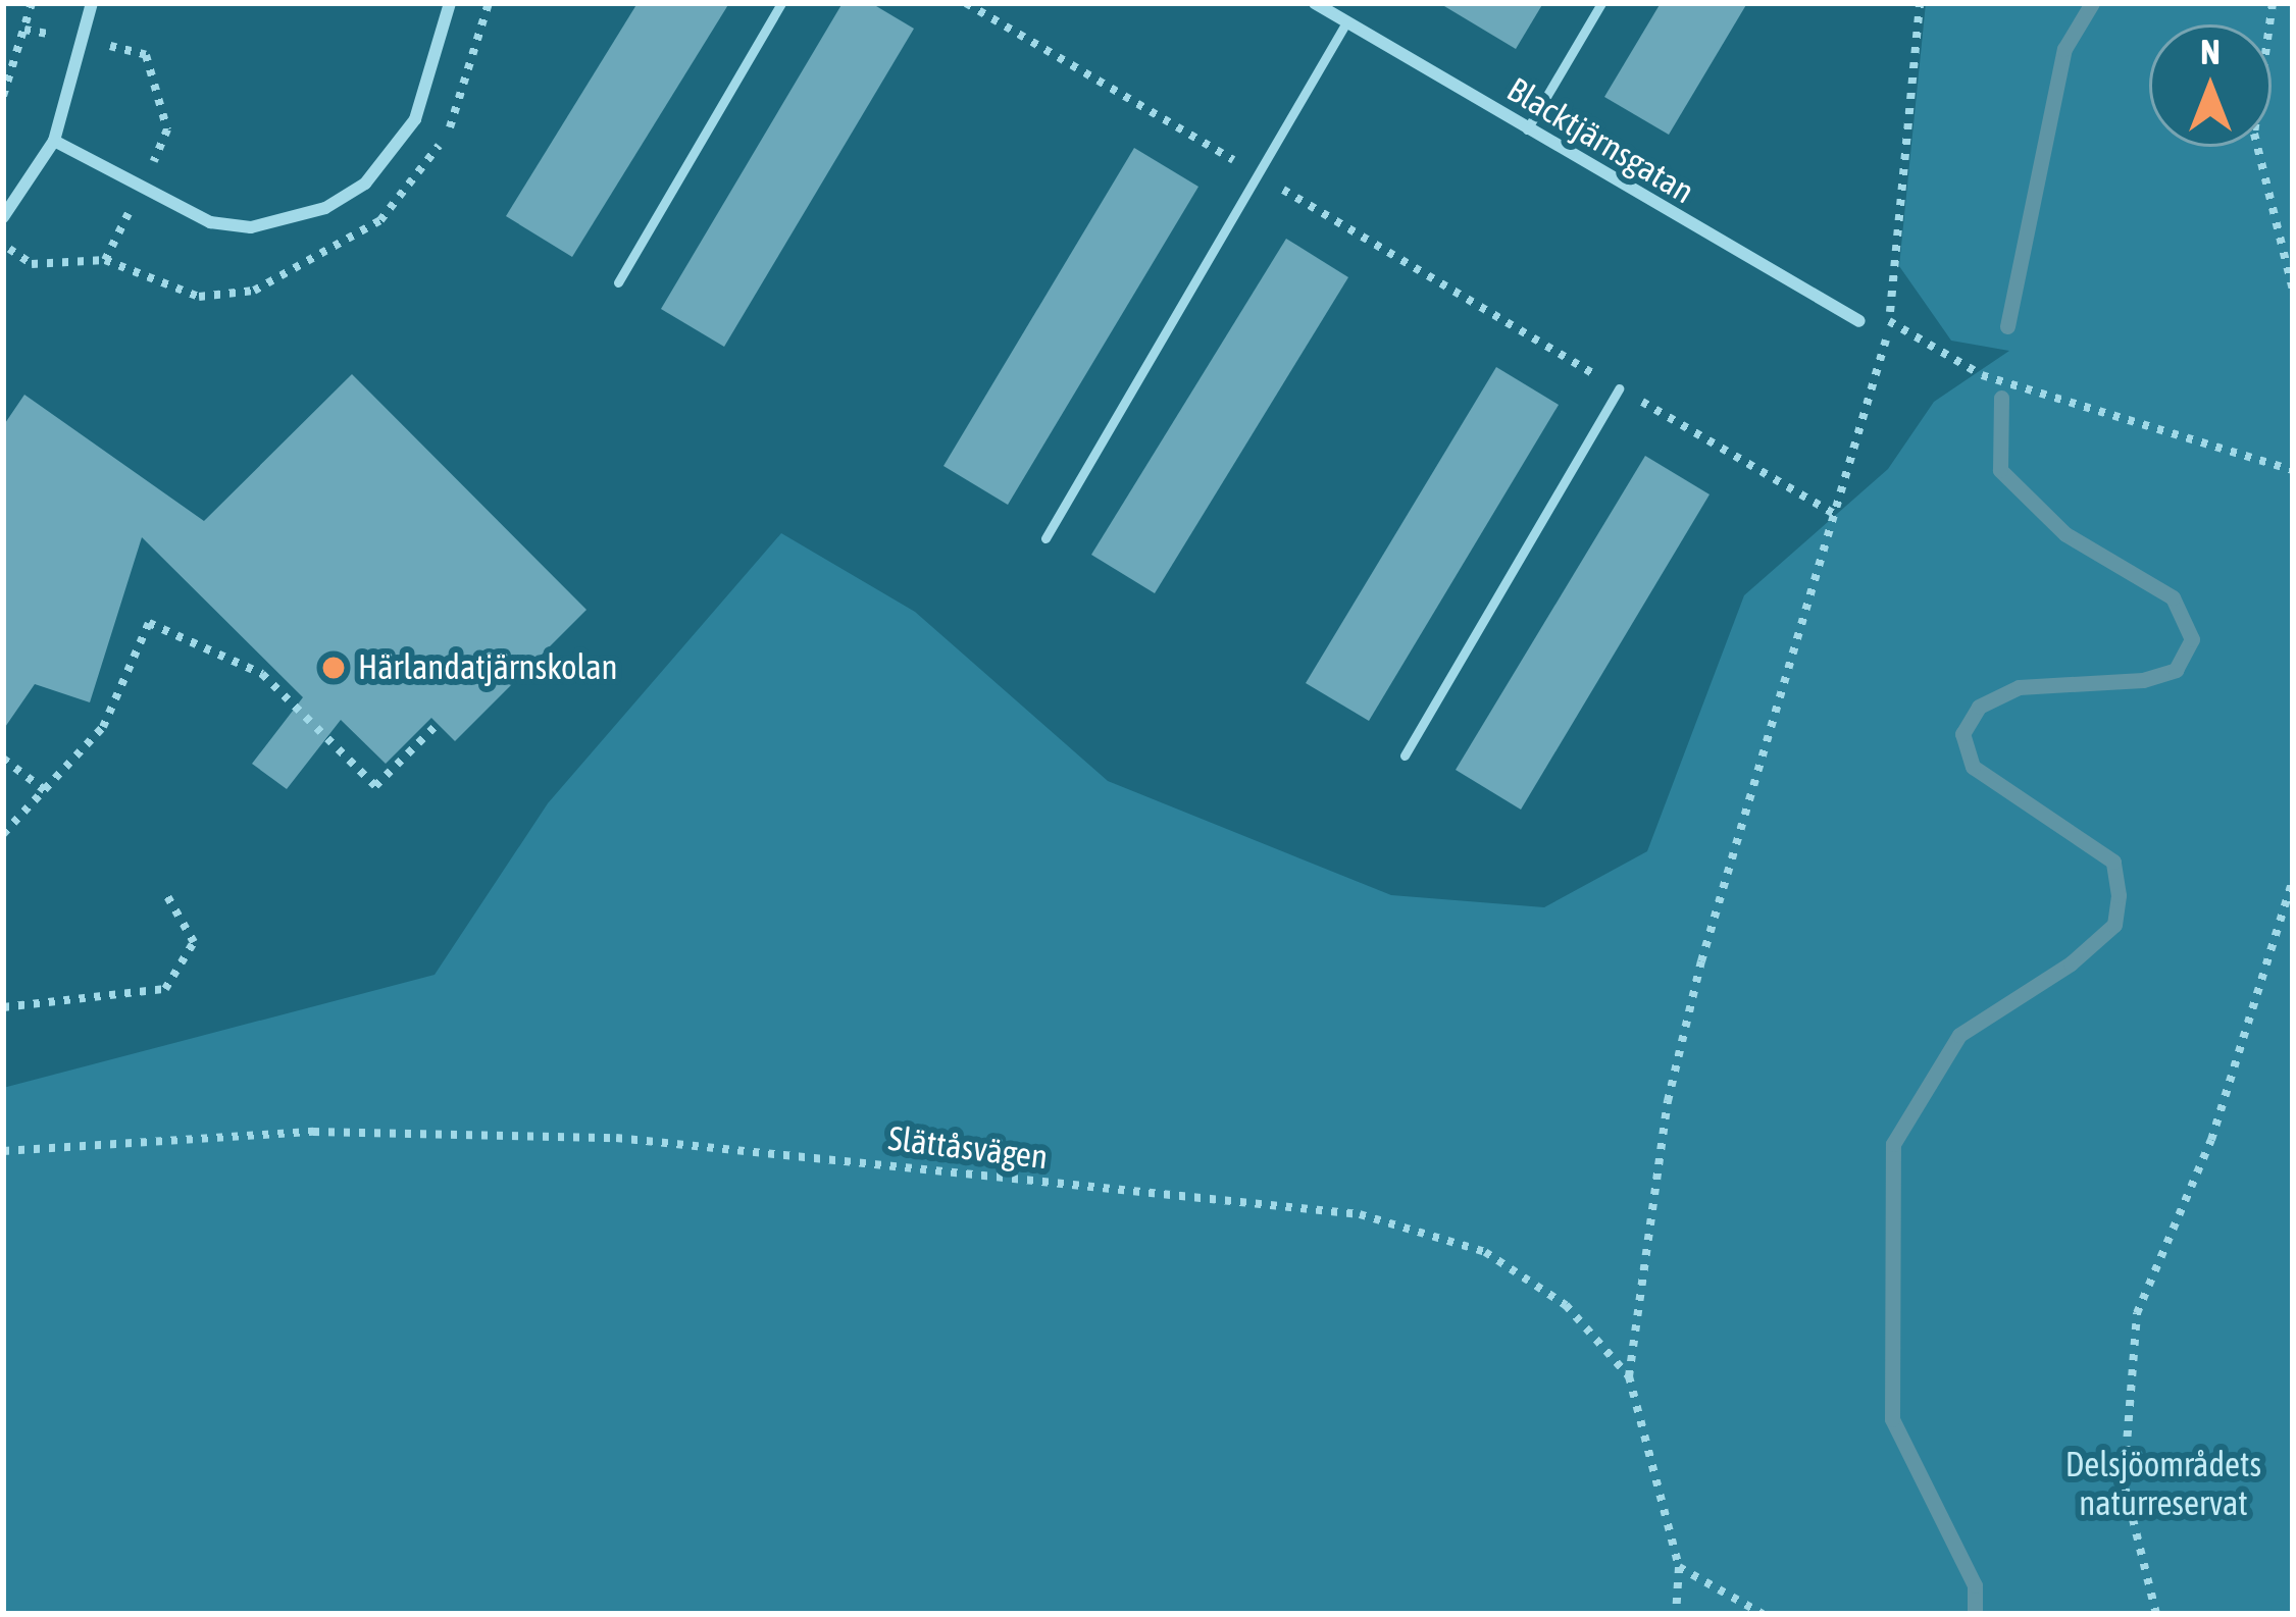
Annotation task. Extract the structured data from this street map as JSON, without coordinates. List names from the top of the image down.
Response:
{
  "streets": {
    "street": ["Blacktjärnsgatan"],
    "path": ["Slättåsvägen"]
  },
  "parks": ["Delsjöområdets naturreservat"],
  "places": ["Härlandatjärnskolan"],
  "north": "top"
}
